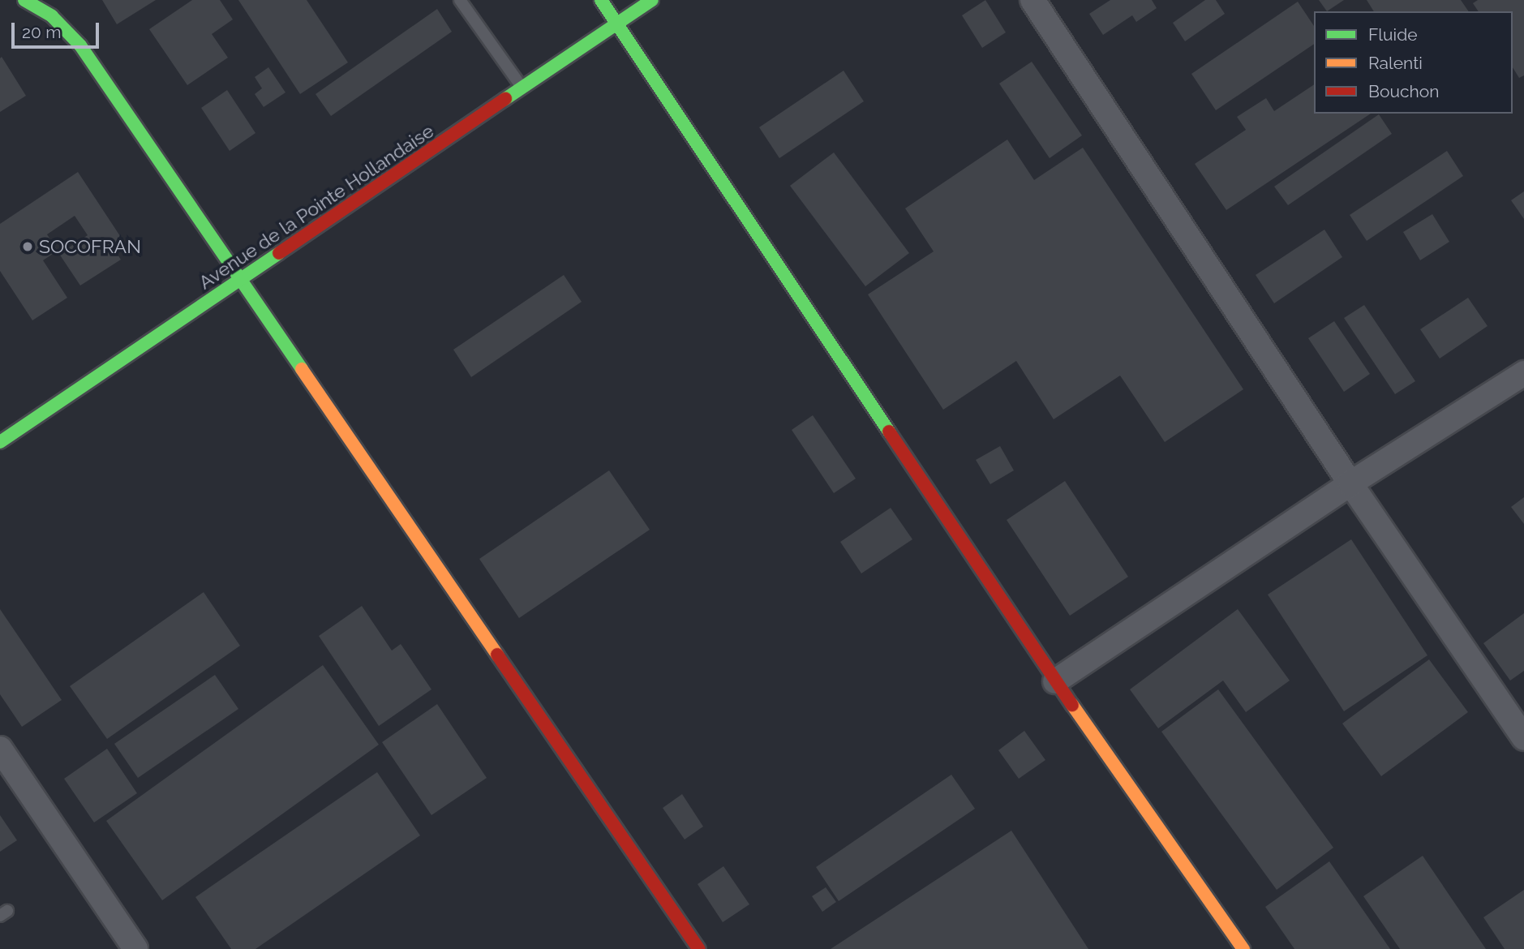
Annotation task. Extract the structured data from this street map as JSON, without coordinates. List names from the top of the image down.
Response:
{
  "streets": {
    "street": ["Avenue de la Pointe Hollandaise"]
  },
  "places": ["SOCOFRAN"],
  "legend": ["Fluide", "Ralenti", "Bouchon"],
  "scale_bar": "20 m"
}
